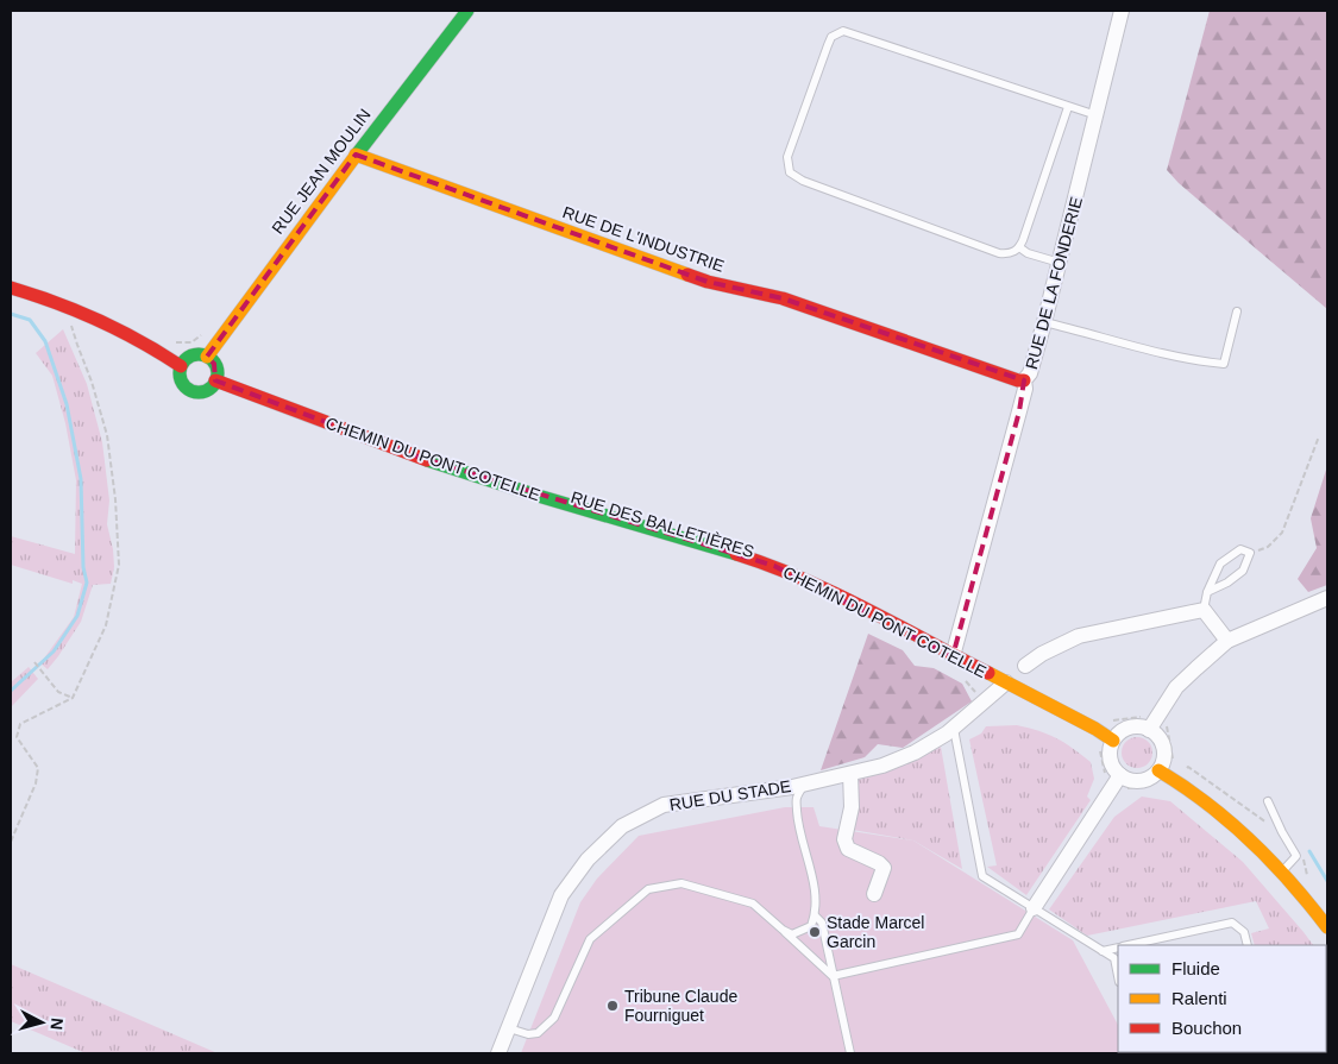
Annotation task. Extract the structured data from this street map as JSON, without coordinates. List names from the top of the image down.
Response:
{
  "streets": {
    "street": [
      "RUE JEAN MOULIN",
      "RUE DE L'INDUSTRIE",
      "RUE DE LA FONDERIE",
      "CHEMIN DU PONT COTELLE",
      "RUE DU STADE"
    ]
  },
  "crossings": [
    ["RUE JEAN MOULIN", "RUE DE L'INDUSTRIE"],
    ["RUE JEAN MOULIN", "CHEMIN DU PONT COTELLE"],
    ["RUE DE L'INDUSTRIE", "RUE DE LA FONDERIE"],
    ["RUE DE LA FONDERIE", "CHEMIN DU PONT COTELLE"],
    ["CHEMIN DU PONT COTELLE", "RUE DU STADE"]
  ],
  "places": ["Stade Marcel Garcin", "Tribune Claude Fourniguet"],
  "legend": ["Fluide", "Ralenti", "Bouchon"],
  "north": "right"
}
